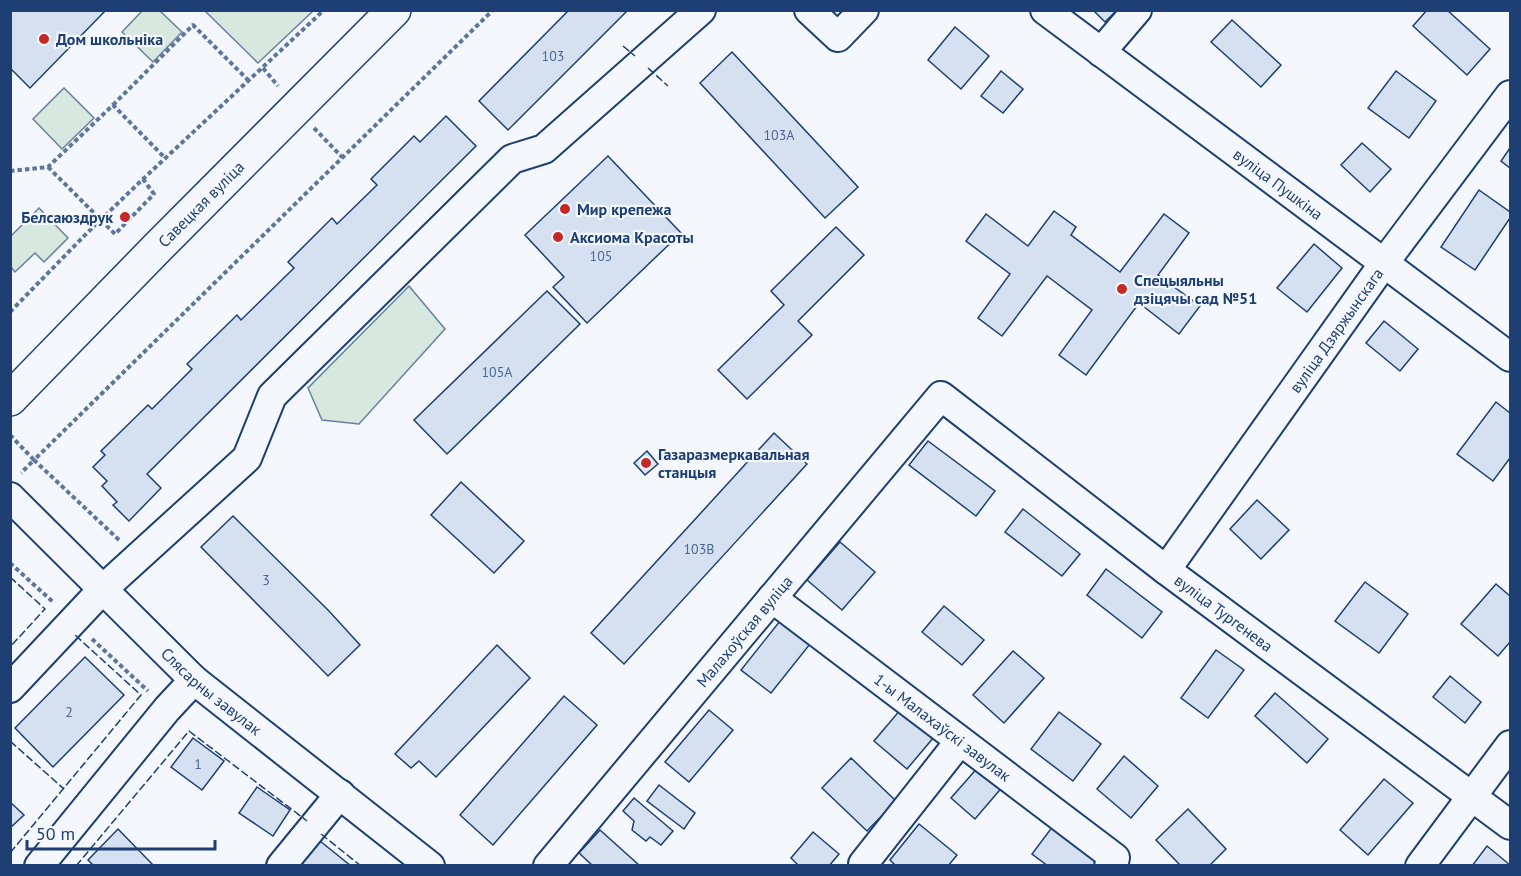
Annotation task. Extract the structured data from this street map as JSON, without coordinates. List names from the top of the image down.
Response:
{
  "streets": {
    "main road": ["Савецкая вуліца"],
    "street": [
      "вуліца Пушкіна",
      "вуліца Дзяржынскага",
      "вуліца Тургенева",
      "Малахоўская вуліца",
      "Слясарны завулак",
      "1-ы Малахаўскі завулак"
    ]
  },
  "crossings": [
    ["вуліца Пушкіна", "вуліца Дзяржынскага"],
    ["вуліца Дзяржынскага", "вуліца Тургенева"],
    ["вуліца Тургенева", "Малахоўская вуліца"],
    ["Малахоўская вуліца", "1-ы Малахаўскі завулак"]
  ],
  "places": [
    "Дом школьніка",
    "Мир крепежа",
    "Белсаюздрук",
    "Аксиома Красоты",
    "Спецыяльны дзіцячы сад №51",
    "Газаразмеркавальная станцыя"
  ],
  "house_numbers": [
    "103",
    "103А",
    "105",
    "105А",
    "103В",
    "3",
    "2",
    "1"
  ],
  "scale_bar": "50 m"
}
